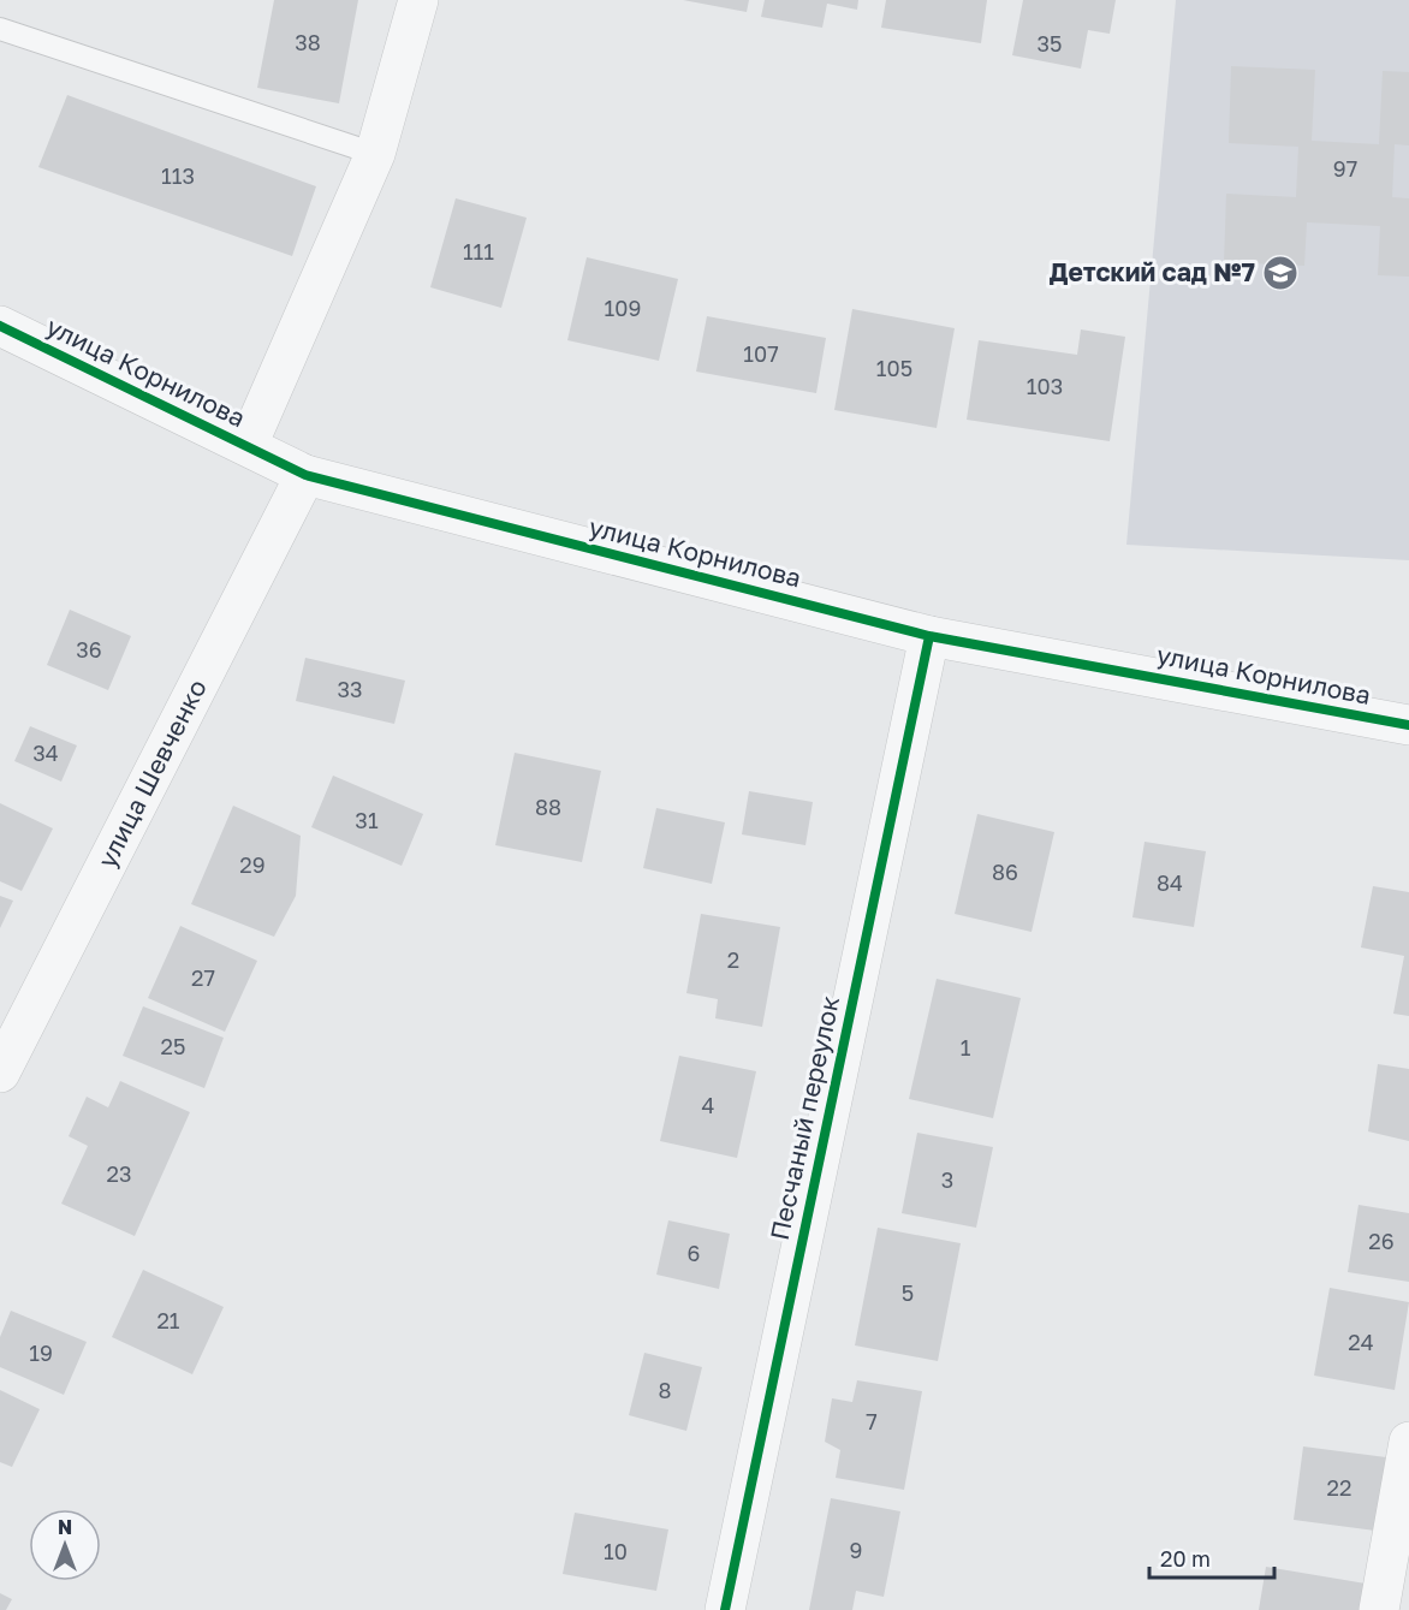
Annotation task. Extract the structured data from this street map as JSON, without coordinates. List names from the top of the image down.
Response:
{
  "streets": {
    "street": ["улица Корнилова", "улица Шевченко", "Песчаный переулок"]
  },
  "crossings": [
    ["улица Корнилова", "улица Шевченко"],
    ["улица Корнилова", "Песчаный переулок"]
  ],
  "places": {
    "school or university": ["Детский сад №7"]
  },
  "house_numbers": [
    "38",
    "35",
    "97",
    "113",
    "111",
    "109",
    "107",
    "105",
    "103",
    "36",
    "33",
    "34",
    "88",
    "31",
    "29",
    "86",
    "84",
    "2",
    "27",
    "25",
    "1",
    "4",
    "23",
    "3",
    "26",
    "6",
    "5",
    "21",
    "24",
    "19",
    "8",
    "7",
    "22",
    "9",
    "10"
  ],
  "scale_bar": "20 m",
  "north": "top"
}
